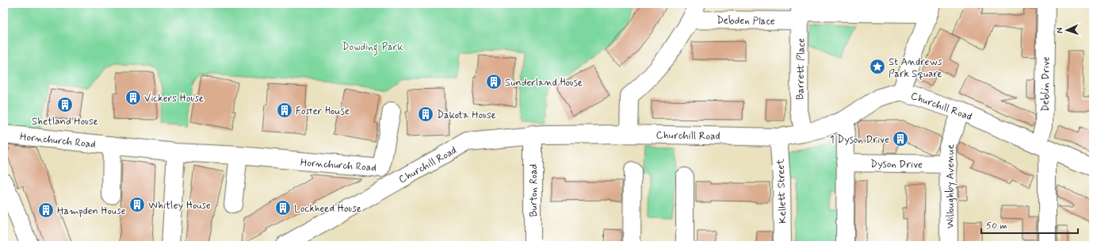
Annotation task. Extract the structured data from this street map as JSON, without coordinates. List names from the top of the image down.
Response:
{
  "streets": {
    "street": [
      "Debden Place",
      "Barrett Place",
      "Deblin Drive",
      "Churchill Road",
      "Hornchurch Road",
      "Dyson Drive",
      "Willoughby Avenue",
      "Burton Road",
      "Kellett Street"
    ]
  },
  "crossings": [
    ["Debden Place", "Barrett Place"],
    ["Barrett Place", "Churchill Road"],
    ["Deblin Drive", "Churchill Road"],
    ["Churchill Road", "Willoughby Avenue"],
    ["Churchill Road", "Burton Road"],
    ["Churchill Road", "Kellett Street"],
    ["Dyson Drive", "Willoughby Avenue"]
  ],
  "parks": ["Dowding Park"],
  "places": {
    "place": ["St Andrews Park Square"],
    "building": [
      "Sunderland House",
      "Vickers House",
      "Shetland House",
      "Foster House",
      "Dakota House",
      "1 Dyson Drive",
      "Whitley House",
      "Lockheed House",
      "Hampden House"
    ]
  },
  "scale_bar": "50 m",
  "north": "left"
}
